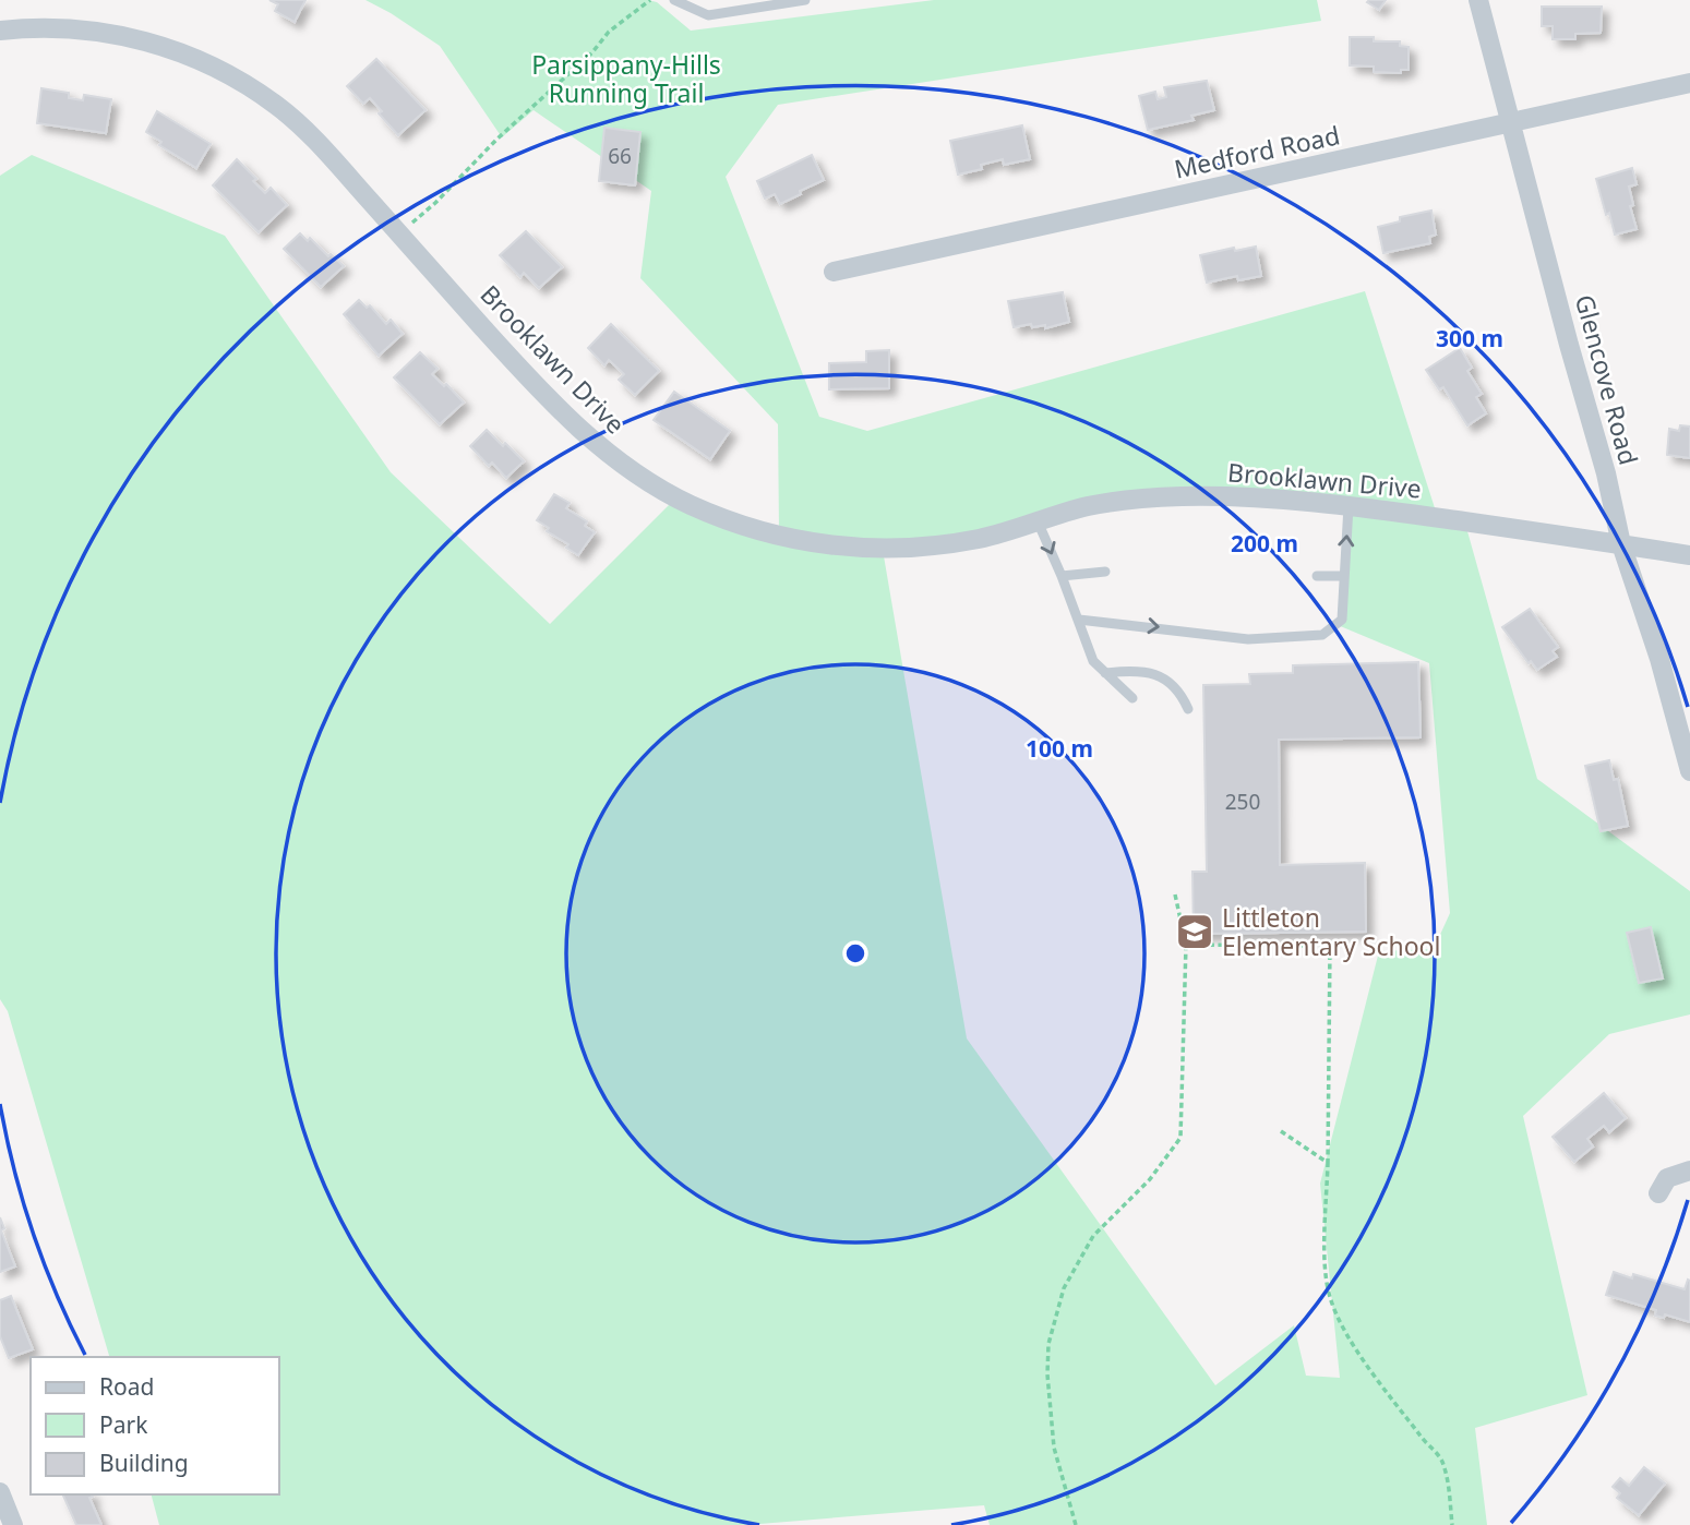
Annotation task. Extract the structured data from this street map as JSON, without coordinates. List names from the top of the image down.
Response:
{
  "streets": {
    "street": ["Medford Road", "Brooklawn Drive", "Glencove Road"]
  },
  "crossings": [
    ["Medford Road", "Glencove Road"],
    ["Brooklawn Drive", "Glencove Road"]
  ],
  "parks": ["Parsippany-Hills Running Trail"],
  "places": {
    "school or university": ["Littleton Elementary School"]
  },
  "house_numbers": ["66", "250"],
  "legend": ["Road", "Park", "Building"],
  "rings": ["300 m", "200 m", "100 m"]
}
